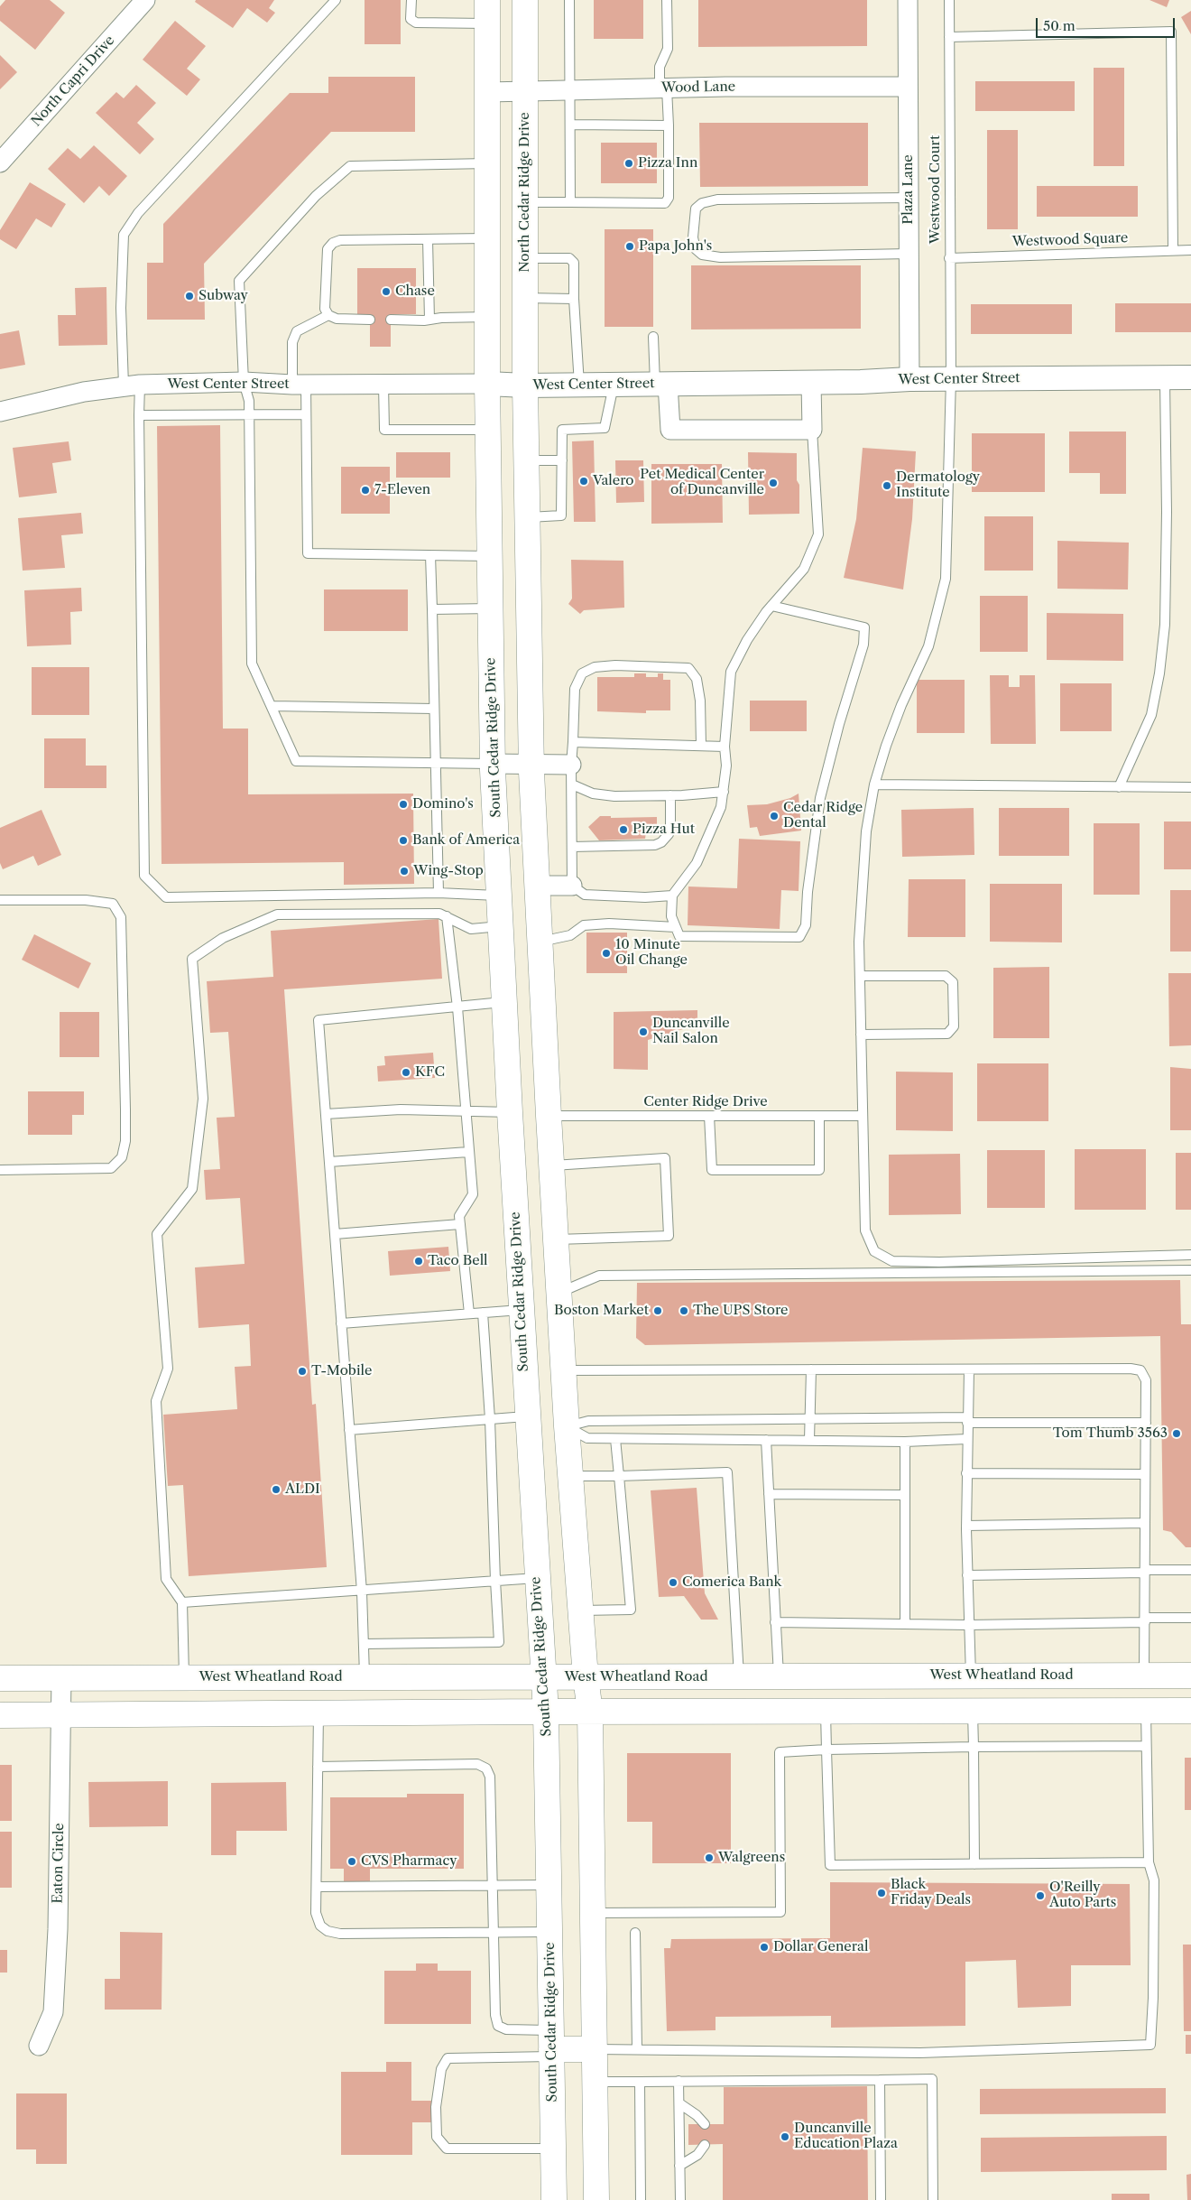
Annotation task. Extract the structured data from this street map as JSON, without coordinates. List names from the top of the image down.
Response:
{
  "streets": {
    "main road": ["North Cedar Ridge Drive", "South Cedar Ridge Drive", "West Wheatland Road"],
    "street": [
      "North Capri Drive",
      "Wood Lane",
      "Plaza Lane",
      "West Center Street",
      "Eaton Circle"
    ],
    "lane": ["Westwood Court", "Westwood Square", "Center Ridge Drive"]
  },
  "crossings": [
    ["Wood Lane", "Plaza Lane"],
    ["Wood Lane", "North Cedar Ridge Drive"],
    ["Plaza Lane", "West Center Street"],
    ["Westwood Court", "Westwood Square"],
    ["Westwood Court", "West Center Street"],
    ["Westwood Court", "Center Ridge Drive"],
    ["North Cedar Ridge Drive", "West Center Street"],
    ["West Center Street", "South Cedar Ridge Drive"],
    ["South Cedar Ridge Drive", "West Wheatland Road"],
    ["West Wheatland Road", "Eaton Circle"]
  ],
  "places": [
    "Pizza Inn",
    "Papa John's",
    "Chase",
    "Subway",
    "Valero",
    "Pet Medical Center of Duncanville",
    "Dermatology Institute",
    "7-Eleven",
    "Domino's",
    "Cedar Ridge Dental",
    "Pizza Hut",
    "Bank of America",
    "Wing-Stop",
    "10 Minute Oil Change",
    "Duncanville Nail Salon",
    "KFC",
    "Taco Bell",
    "Boston Market",
    "The UPS Store",
    "T-Mobile",
    "Tom Thumb 3563",
    "ALDI",
    "Comerica Bank",
    "Walgreens",
    "CVS Pharmacy",
    "Black Friday Deals",
    "O'Reilly Auto Parts",
    "Dollar General",
    "Duncanville Education Plaza"
  ],
  "scale_bar": "50 m"
}
